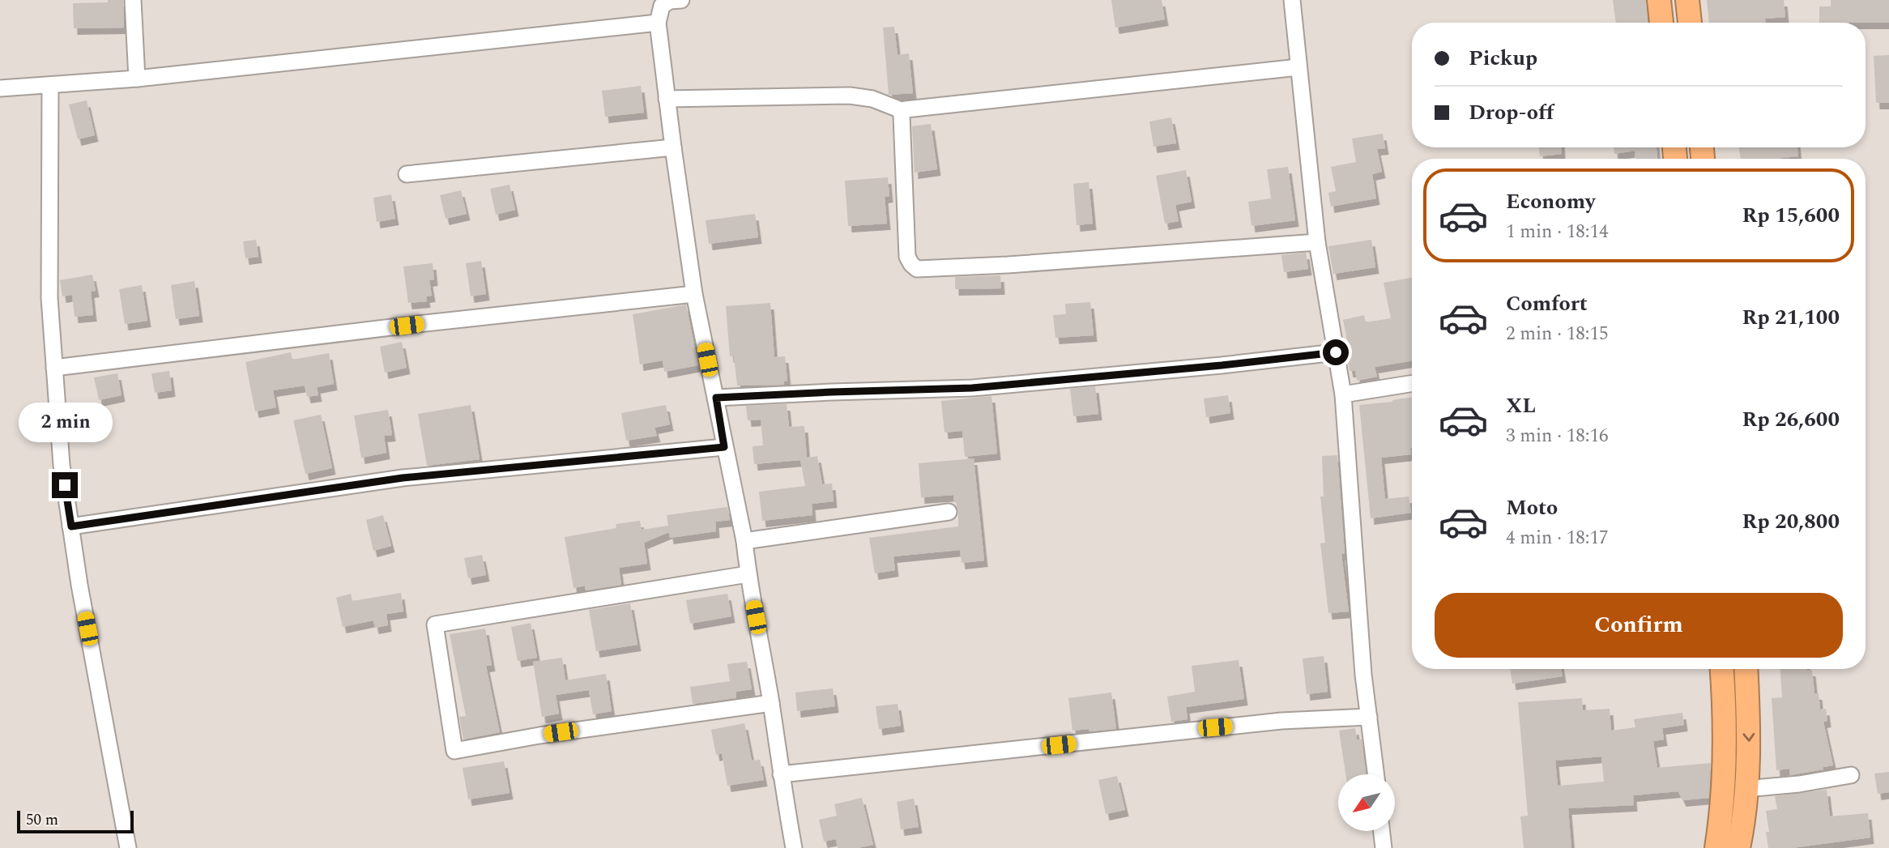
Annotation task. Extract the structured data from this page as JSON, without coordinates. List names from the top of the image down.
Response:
{
  "scale_bar": "50 m",
  "north": "bottom left",
  "page": {
    "banner": ["Pickup", "Drop-off"],
    "list": [
      {
        "name": "Economy",
        "note": "1 min · 18:14",
        "value": "Rp 15,600"
      },
      {
        "name": "Comfort",
        "note": "2 min · 18:15",
        "value": "Rp 21,100"
      },
      {
        "name": "XL",
        "note": "3 min · 18:16",
        "value": "Rp 26,600"
      },
      {
        "name": "Moto",
        "note": "4 min · 18:17",
        "value": "Rp 20,800"
      }
    ],
    "bubble": "2 min",
    "buttons": "Confirm",
    "scale": "50 m"
  }
}
